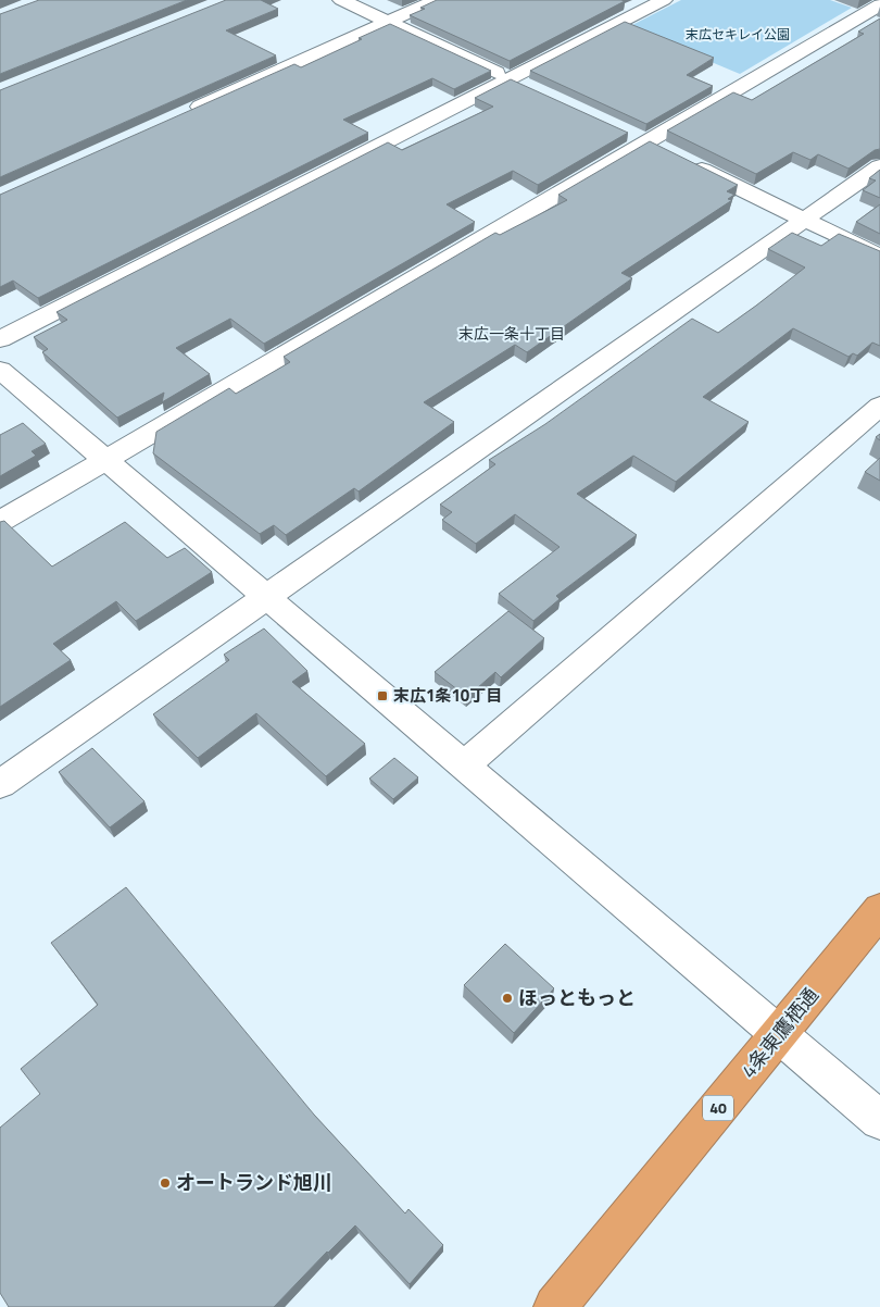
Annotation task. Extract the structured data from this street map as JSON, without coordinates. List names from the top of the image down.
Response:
{
  "streets": {
    "highway": ["4条東鷹栖通", "40"]
  },
  "districts": ["末広一条十丁目"],
  "parks": ["末広セキレイ公園"],
  "places": {
    "transit": ["末広1条10丁目"],
    "other": ["ほっともっと", "オートランド旭川"]
  }
}
